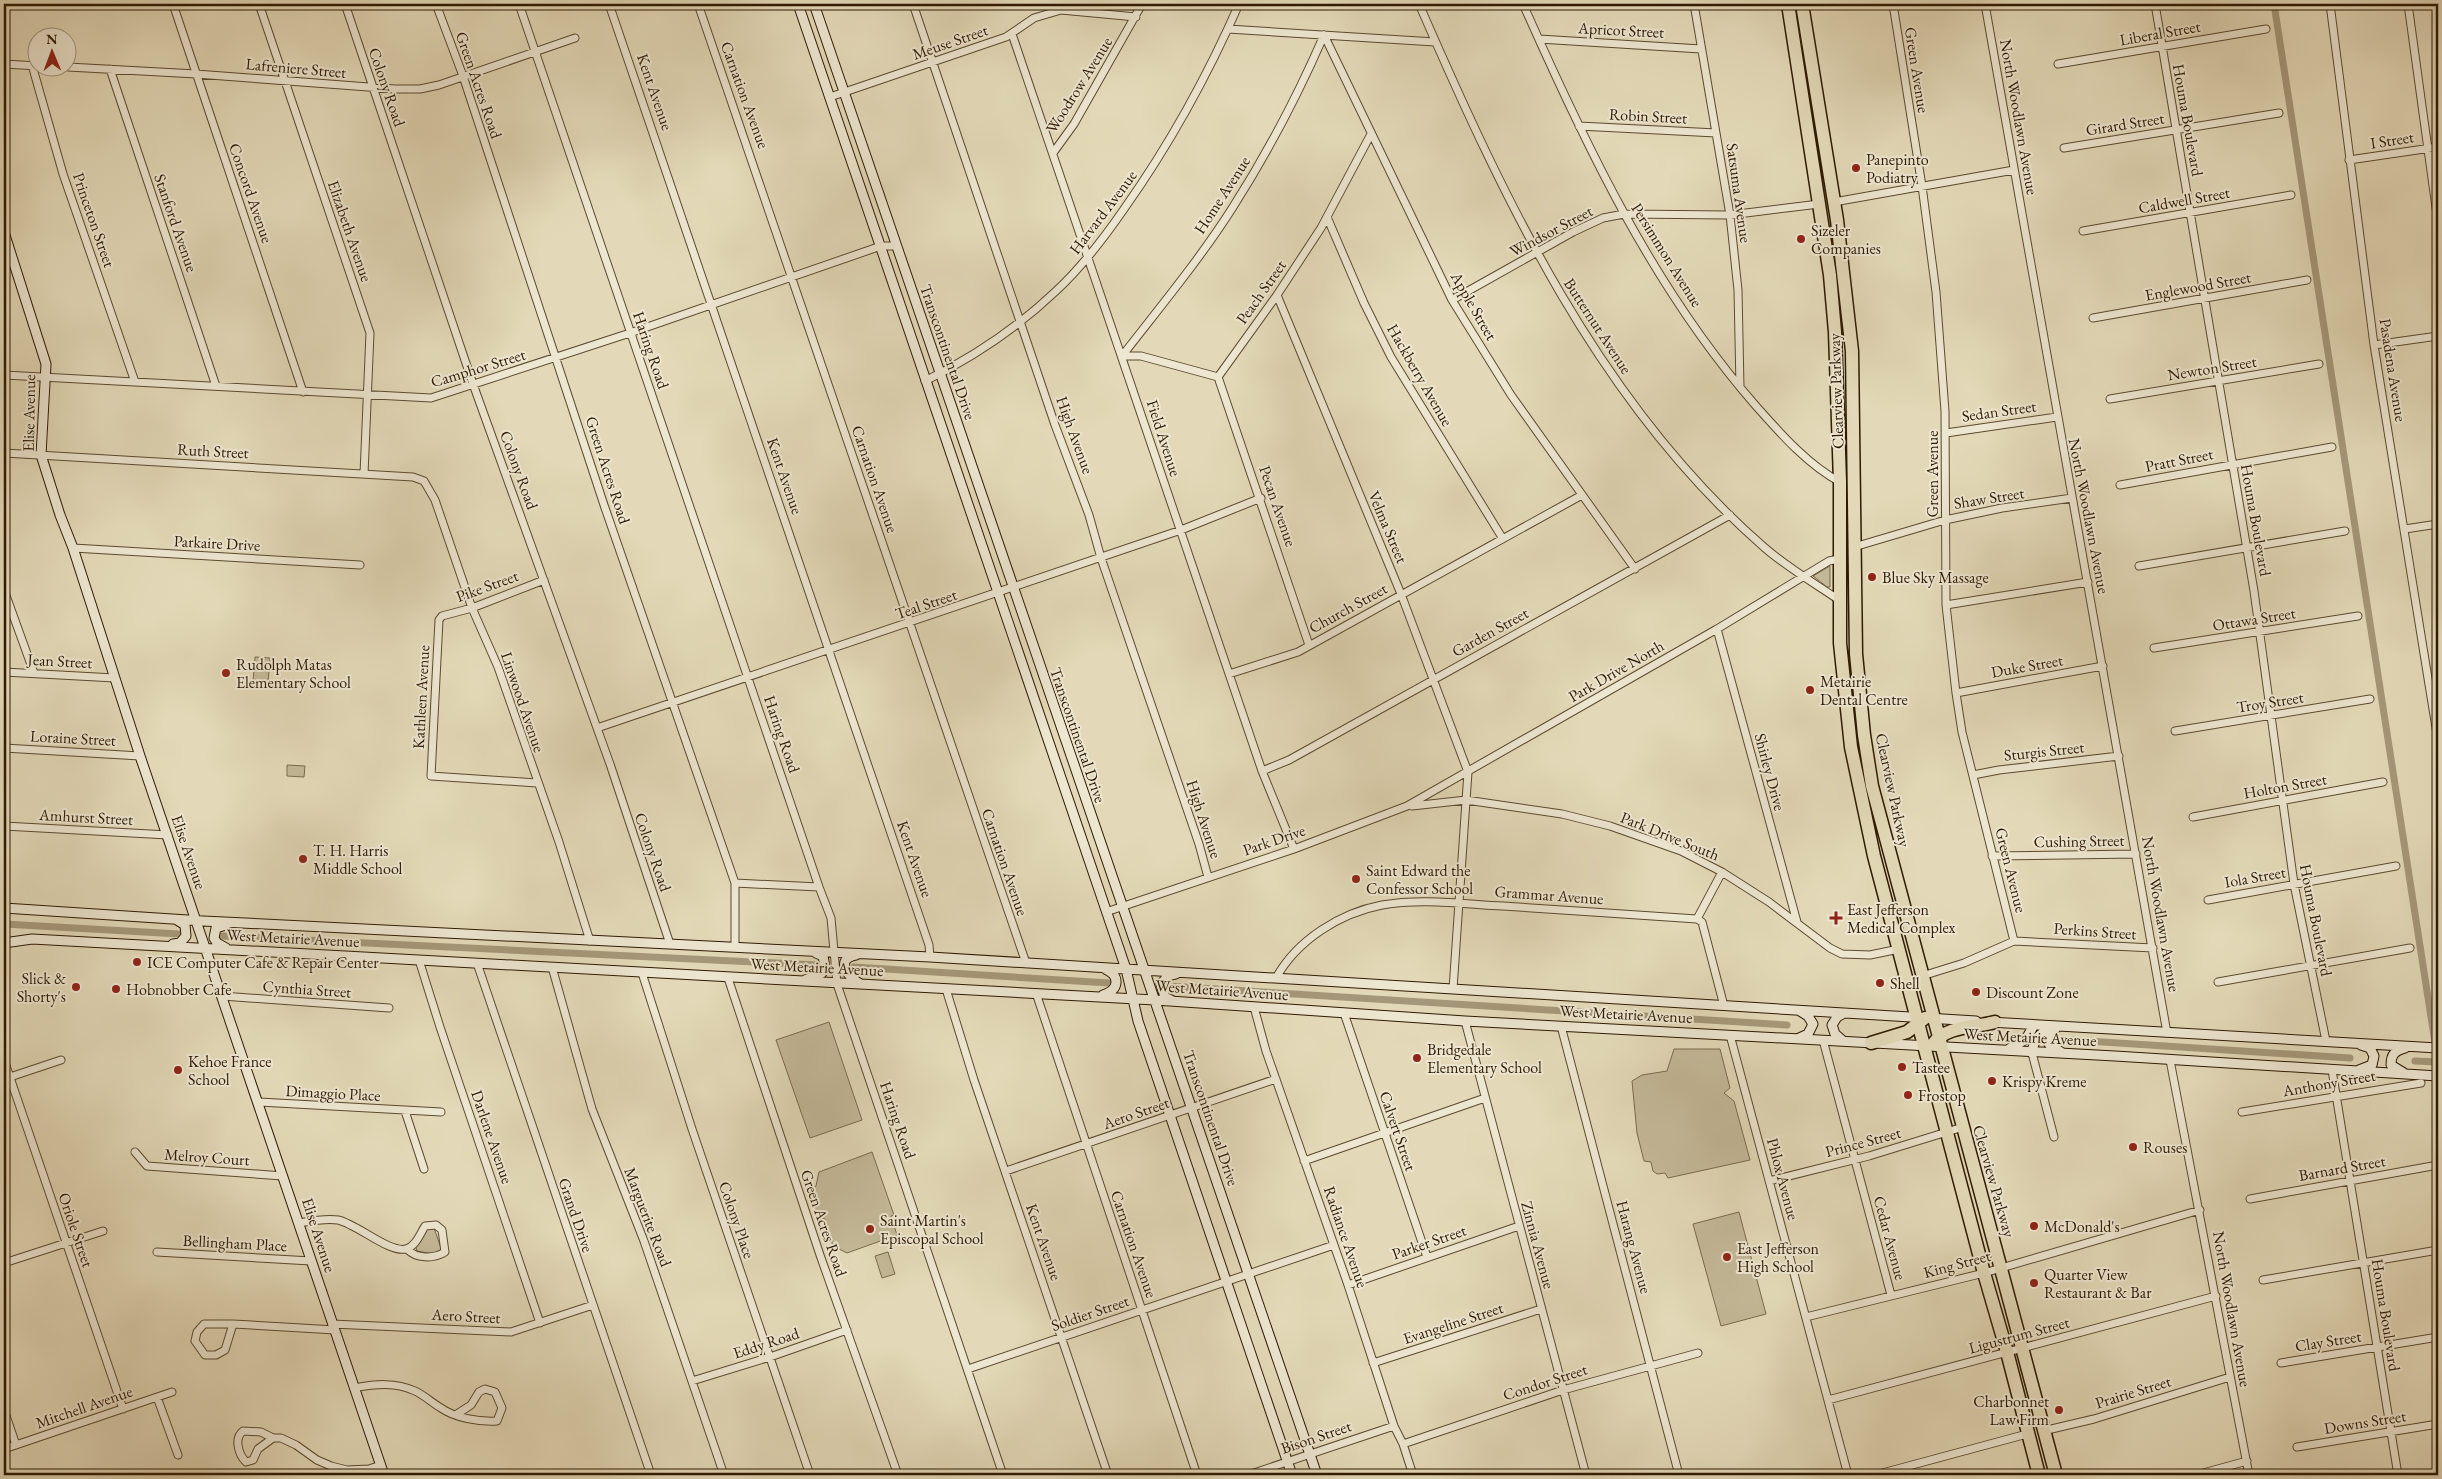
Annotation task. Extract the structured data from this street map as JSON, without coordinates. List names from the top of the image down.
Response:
{
  "streets": {
    "highway": ["Clearview Parkway"],
    "main road": ["Transcontinental Drive", "Elise Avenue", "West Metairie Avenue"],
    "street": [
      "Apricot Street",
      "Liberal Street",
      "Meuse Street",
      "Lafreniere Street",
      "Green Avenue",
      "Green Acres Road",
      "Woodrow Avenue",
      "Colony Road",
      "Kent Avenue",
      "Carnation Avenue",
      "Robin Street",
      "North Woodlawn Avenue",
      "Houma Boulevard",
      "Girard Street",
      "I Street",
      "Concord Avenue",
      "Satsuma Avenue",
      "Home Avenue",
      "Caldwell Street",
      "Harvard Avenue",
      "Princeton Street",
      "Stanford Avenue",
      "Elizabeth Avenue",
      "Windsor Street",
      "Persimmon Avenue",
      "Englewood Street",
      "Peach Street",
      "Apple Street",
      "Butternut Avenue",
      "Haring Road",
      "Camphor Street",
      "Newton Street",
      "Pasadena Avenue",
      "Hackberry Avenue",
      "Sedan Street",
      "High Avenue",
      "Field Avenue",
      "Ruth Street",
      "Pratt Street",
      "Shaw Street",
      "Pecan Avenue",
      "Velma Street",
      "Parkaire Drive",
      "Pike Street",
      "Teal Street",
      "Church Street",
      "Ottawa Street",
      "Garden Street",
      "Jean Street",
      "Duke Street",
      "Park Drive North",
      "Kathleen Avenue",
      "Linwood Avenue",
      "Troy Street",
      "Loraine Street",
      "Sturgis Street",
      "Shirley Drive",
      "Holton Street",
      "Amhurst Street",
      "Park Drive South",
      "Park Drive",
      "Cushing Street",
      "Iola Street",
      "Grammar Avenue",
      "Perkins Street",
      "Cynthia Street",
      "Anthony Street",
      "Dimaggio Place",
      "Aero Street",
      "Calvert Street",
      "Darlene Avenue",
      "Prince Street",
      "Melroy Court",
      "Barnard Street",
      "Phlox Avenue",
      "Grand Drive",
      "Marguerite Road",
      "Colony Place",
      "Oriole Street",
      "Radiance Avenue",
      "Cedar Avenue",
      "Parker Street",
      "Bellingham Place",
      "Zinnia Avenue",
      "Harang Avenue",
      "King Street",
      "Soldier Street",
      "Evangeline Street",
      "Ligustrum Street",
      "Clay Street",
      "Eddy Road",
      "Condor Street",
      "Prairie Street",
      "Mitchell Avenue",
      "Downs Street",
      "Bison Street"
    ]
  },
  "crossings": [
    ["Apricot Street", "Satsuma Avenue"],
    ["Apricot Street", "Persimmon Avenue"],
    ["Liberal Street", "Houma Boulevard"],
    ["Meuse Street", "Woodrow Avenue"],
    ["Meuse Street", "Transcontinental Drive"],
    ["Meuse Street", "High Avenue"],
    ["Meuse Street", "Field Avenue"],
    ["Lafreniere Street", "Green Acres Road"],
    ["Lafreniere Street", "Colony Road"],
    ["Lafreniere Street", "Concord Avenue"],
    ["Lafreniere Street", "Stanford Avenue"],
    ["Lafreniere Street", "Elizabeth Avenue"],
    ["Lafreniere Street", "Haring Road"],
    ["Green Avenue", "Sedan Street"],
    ["Green Avenue", "Shaw Street"],
    ["Green Avenue", "Duke Street"],
    ["Green Avenue", "Sturgis Street"],
    ["Green Avenue", "Cushing Street"],
    ["Green Avenue", "Perkins Street"],
    ["Green Acres Road", "Camphor Street"],
    ["Green Acres Road", "Teal Street"],
    ["Green Acres Road", "West Metairie Avenue"],
    ["Green Acres Road", "Eddy Road"],
    ["Woodrow Avenue", "Field Avenue"],
    ["Colony Road", "Camphor Street"],
    ["Colony Road", "Pike Street"],
    ["Colony Road", "Teal Street"],
    ["Colony Road", "West Metairie Avenue"],
    ["Kent Avenue", "Camphor Street"],
    ["Kent Avenue", "Teal Street"],
    ["Kent Avenue", "West Metairie Avenue"],
    ["Kent Avenue", "Aero Street"],
    ["Kent Avenue", "Soldier Street"],
    ["Carnation Avenue", "Camphor Street"],
    ["Carnation Avenue", "Teal Street"],
    ["Carnation Avenue", "West Metairie Avenue"],
    ["Carnation Avenue", "Aero Street"],
    ["Carnation Avenue", "Soldier Street"],
    ["Robin Street", "Satsuma Avenue"],
    ["Robin Street", "Persimmon Avenue"],
    ["North Woodlawn Avenue", "Sedan Street"],
    ["North Woodlawn Avenue", "Shaw Street"],
    ["North Woodlawn Avenue", "Duke Street"],
    ["North Woodlawn Avenue", "Sturgis Street"],
    ["North Woodlawn Avenue", "Cushing Street"],
    ["North Woodlawn Avenue", "Perkins Street"],
    ["North Woodlawn Avenue", "West Metairie Avenue"],
    ["North Woodlawn Avenue", "King Street"],
    ["North Woodlawn Avenue", "Ligustrum Street"],
    ["North Woodlawn Avenue", "Prairie Street"],
    ["Houma Boulevard", "Girard Street"],
    ["Houma Boulevard", "Caldwell Street"],
    ["Houma Boulevard", "Englewood Street"],
    ["Houma Boulevard", "Newton Street"],
    ["Houma Boulevard", "Pratt Street"],
    ["Houma Boulevard", "Ottawa Street"],
    ["Houma Boulevard", "Troy Street"],
    ["Houma Boulevard", "Holton Street"],
    ["Houma Boulevard", "Iola Street"],
    ["Houma Boulevard", "West Metairie Avenue"],
    ["Houma Boulevard", "Anthony Street"],
    ["Houma Boulevard", "Barnard Street"],
    ["Houma Boulevard", "Clay Street"],
    ["Houma Boulevard", "Downs Street"],
    ["I Street", "Pasadena Avenue"],
    ["Concord Avenue", "Camphor Street"],
    ["Satsuma Avenue", "Windsor Street"],
    ["Satsuma Avenue", "Persimmon Avenue"],
    ["Home Avenue", "Apple Street"],
    ["Home Avenue", "Field Avenue"],
    ["Harvard Avenue", "Transcontinental Drive"],
    ["Harvard Avenue", "High Avenue"],
    ["Harvard Avenue", "Field Avenue"],
    ["Princeton Street", "Camphor Street"],
    ["Stanford Avenue", "Camphor Street"],
    ["Elizabeth Avenue", "Camphor Street"],
    ["Elizabeth Avenue", "Ruth Street"],
    ["Windsor Street", "Persimmon Avenue"],
    ["Windsor Street", "Apple Street"],
    ["Windsor Street", "Butternut Avenue"],
    ["Windsor Street", "Clearview Parkway"],
    ["Persimmon Avenue", "Clearview Parkway"],
    ["Peach Street", "Apple Street"],
    ["Peach Street", "Hackberry Avenue"],
    ["Peach Street", "Pecan Avenue"],
    ["Peach Street", "Velma Street"],
    ["Apple Street", "Church Street"],
    ["Apple Street", "Garden Street"],
    ["Butternut Avenue", "Clearview Parkway"],
    ["Butternut Avenue", "Garden Street"],
    ["Butternut Avenue", "Park Drive North"],
    ["Haring Road", "Camphor Street"],
    ["Haring Road", "Teal Street"],
    ["Haring Road", "West Metairie Avenue"],
    ["Haring Road", "Soldier Street"],
    ["Transcontinental Drive", "Camphor Street"],
    ["Transcontinental Drive", "Teal Street"],
    ["Transcontinental Drive", "Park Drive"],
    ["Transcontinental Drive", "West Metairie Avenue"],
    ["Transcontinental Drive", "Aero Street"],
    ["Transcontinental Drive", "Soldier Street"],
    ["Transcontinental Drive", "Bison Street"],
    ["Camphor Street", "Elise Avenue"],
    ["Hackberry Avenue", "Church Street"],
    ["Clearview Parkway", "Shaw Street"],
    ["Clearview Parkway", "Park Drive North"],
    ["Clearview Parkway", "Park Drive South"],
    ["Clearview Parkway", "Perkins Street"],
    ["Clearview Parkway", "West Metairie Avenue"],
    ["Clearview Parkway", "Prince Street"],
    ["Clearview Parkway", "King Street"],
    ["Clearview Parkway", "Ligustrum Street"],
    ["Clearview Parkway", "Prairie Street"],
    ["Elise Avenue", "Ruth Street"],
    ["Elise Avenue", "Parkaire Drive"],
    ["Elise Avenue", "Jean Street"],
    ["Elise Avenue", "Loraine Street"],
    ["Elise Avenue", "Amhurst Street"],
    ["Elise Avenue", "West Metairie Avenue"],
    ["Elise Avenue", "Cynthia Street"],
    ["Elise Avenue", "Dimaggio Place"],
    ["Elise Avenue", "Aero Street"],
    ["Elise Avenue", "Melroy Court"],
    ["Elise Avenue", "Bellingham Place"],
    ["High Avenue", "Teal Street"],
    ["High Avenue", "Park Drive"],
    ["Field Avenue", "Teal Street"],
    ["Field Avenue", "Church Street"],
    ["Field Avenue", "Garden Street"],
    ["Field Avenue", "Park Drive"],
    ["Ruth Street", "Linwood Avenue"],
    ["Pecan Avenue", "Teal Street"],
    ["Pecan Avenue", "Church Street"],
    ["Velma Street", "Church Street"],
    ["Velma Street", "Garden Street"],
    ["Velma Street", "Park Drive North"],
    ["Pike Street", "Kathleen Avenue"],
    ["Pike Street", "Linwood Avenue"],
    ["Park Drive North", "Shirley Drive"],
    ["Park Drive North", "Park Drive South"],
    ["Park Drive North", "Park Drive"],
    ["Kathleen Avenue", "Linwood Avenue"],
    ["Linwood Avenue", "West Metairie Avenue"],
    ["Shirley Drive", "Park Drive South"],
    ["Park Drive South", "Park Drive"],
    ["Grammar Avenue", "West Metairie Avenue"],
    ["West Metairie Avenue", "Calvert Street"],
    ["West Metairie Avenue", "Darlene Avenue"],
    ["West Metairie Avenue", "Phlox Avenue"],
    ["West Metairie Avenue", "Grand Drive"],
    ["West Metairie Avenue", "Marguerite Road"],
    ["West Metairie Avenue", "Colony Place"],
    ["West Metairie Avenue", "Radiance Avenue"],
    ["West Metairie Avenue", "Zinnia Avenue"],
    ["West Metairie Avenue", "Harang Avenue"],
    ["Aero Street", "Darlene Avenue"],
    ["Aero Street", "Grand Drive"],
    ["Aero Street", "Radiance Avenue"],
    ["Calvert Street", "Parker Street"],
    ["Prince Street", "Phlox Avenue"],
    ["Prince Street", "Cedar Avenue"],
    ["Phlox Avenue", "King Street"],
    ["Phlox Avenue", "Ligustrum Street"],
    ["Marguerite Road", "Eddy Road"],
    ["Colony Place", "Eddy Road"],
    ["Oriole Street", "Mitchell Avenue"],
    ["Radiance Avenue", "Parker Street"],
    ["Radiance Avenue", "Soldier Street"],
    ["Radiance Avenue", "Evangeline Street"],
    ["Radiance Avenue", "Condor Street"],
    ["Radiance Avenue", "Bison Street"],
    ["Cedar Avenue", "King Street"],
    ["Parker Street", "Zinnia Avenue"],
    ["Zinnia Avenue", "Evangeline Street"],
    ["Zinnia Avenue", "Condor Street"],
    ["Harang Avenue", "Condor Street"]
  ],
  "places": {
    "other": [
      "Panepinto Podiatry",
      "Sizeler Companies",
      "Blue Sky Massage",
      "Rudolph Matas Elementary School",
      "Metairie Dental Centre",
      "T. H. Harris Middle School",
      "Saint Edward the Confessor School",
      "ICE Computer Cafe & Repair Center",
      "Shell",
      "Slick & Shorty's",
      "Hobnobber Cafe",
      "Discount Zone",
      "Bridgedale Elementary School",
      "Tastee",
      "Kehoe France School",
      "Krispy Kreme",
      "Frostop",
      "Rouses",
      "McDonald's",
      "Saint Martin's Episcopal School",
      "East Jefferson High School",
      "Quarter View Restaurant & Bar",
      "Charbonnet Law Firm"
    ],
    "health": ["East Jefferson Medical Complex"]
  },
  "north": "top"
}
